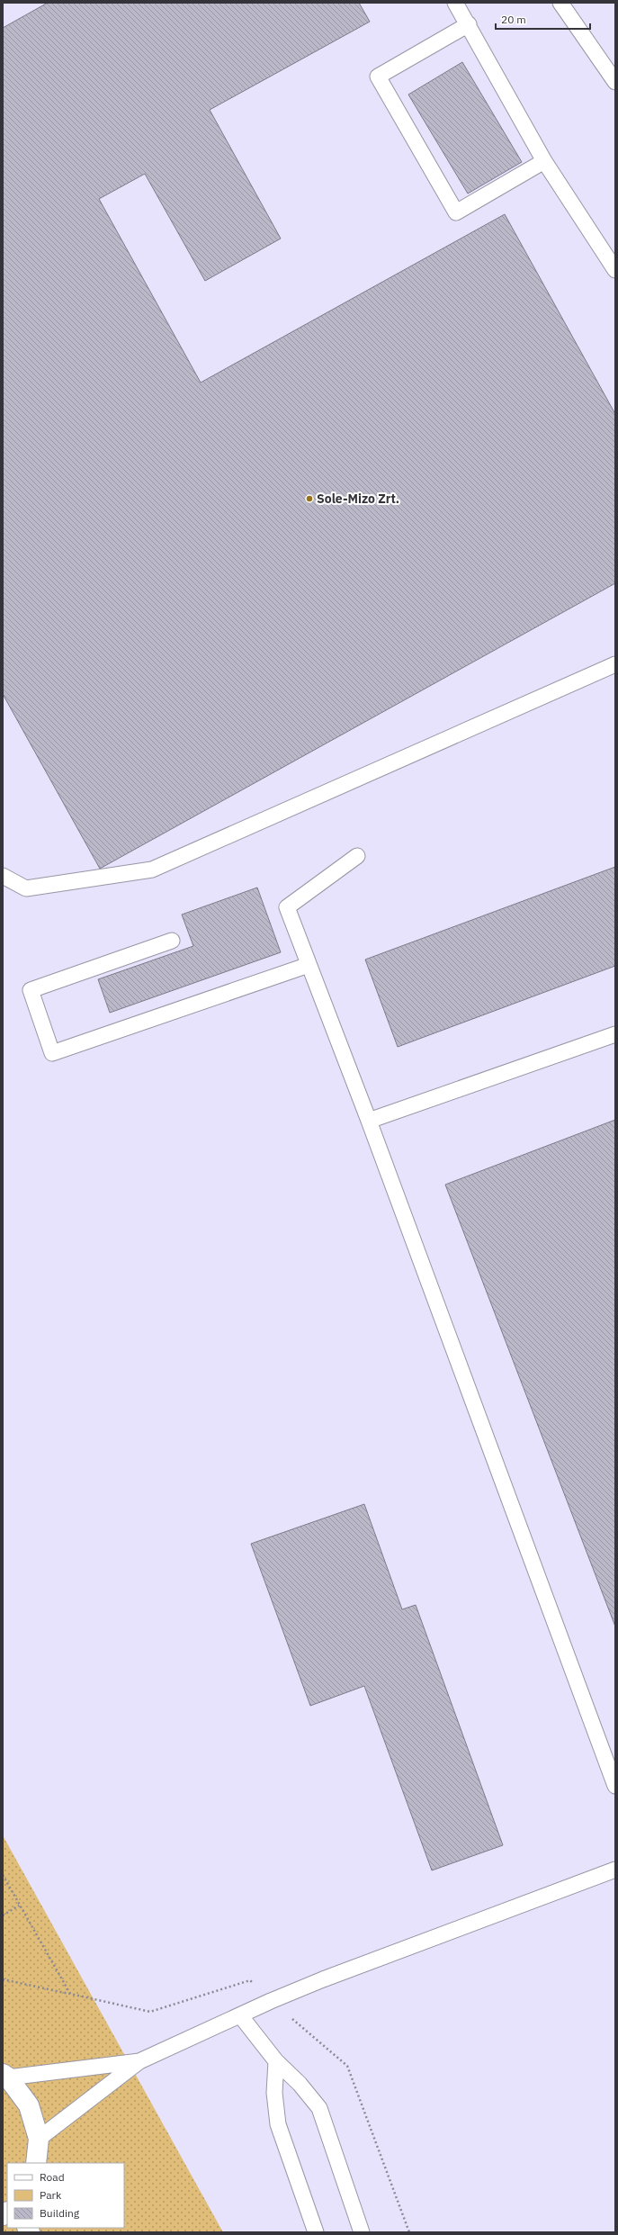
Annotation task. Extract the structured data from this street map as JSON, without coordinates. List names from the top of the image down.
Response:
{
  "places": ["Sole-Mizo Zrt."],
  "legend": ["Road", "Park", "Building"],
  "scale_bar": "20 m"
}
